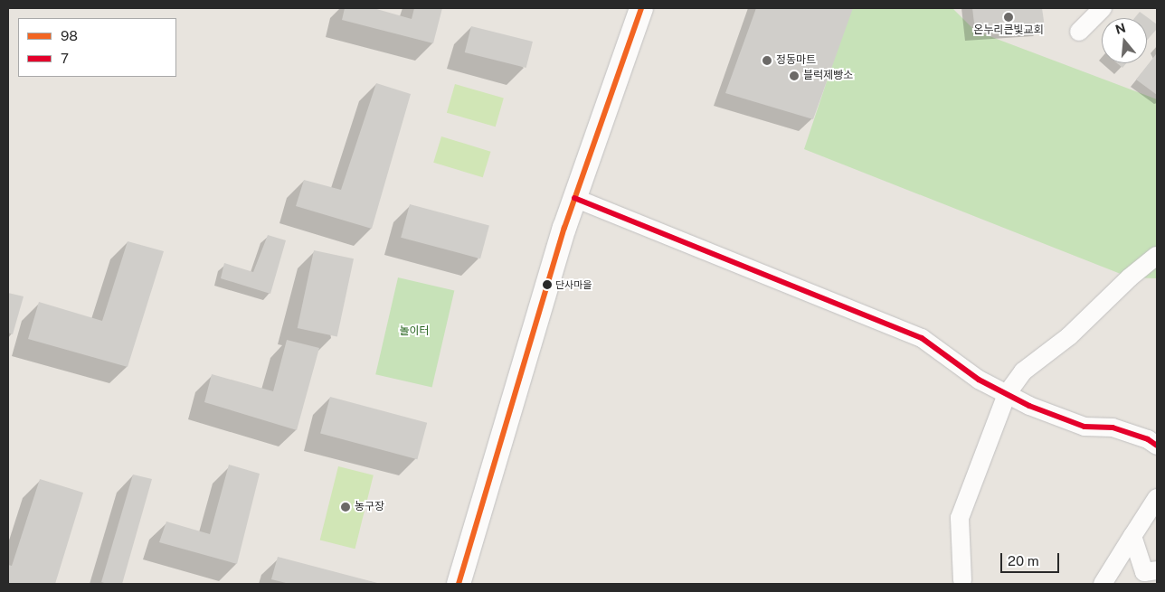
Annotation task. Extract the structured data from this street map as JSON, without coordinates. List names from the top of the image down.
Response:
{
  "parks": ["놀이터"],
  "places": [
    "온누리큰빛교회",
    "정동마트",
    "블럭제빵소",
    "단사마을",
    "농구장"
  ],
  "lines": ["transit line 98", "transit line 7"],
  "legend": ["98", "7"],
  "scale_bar": "20 m",
  "north": "top"
}
